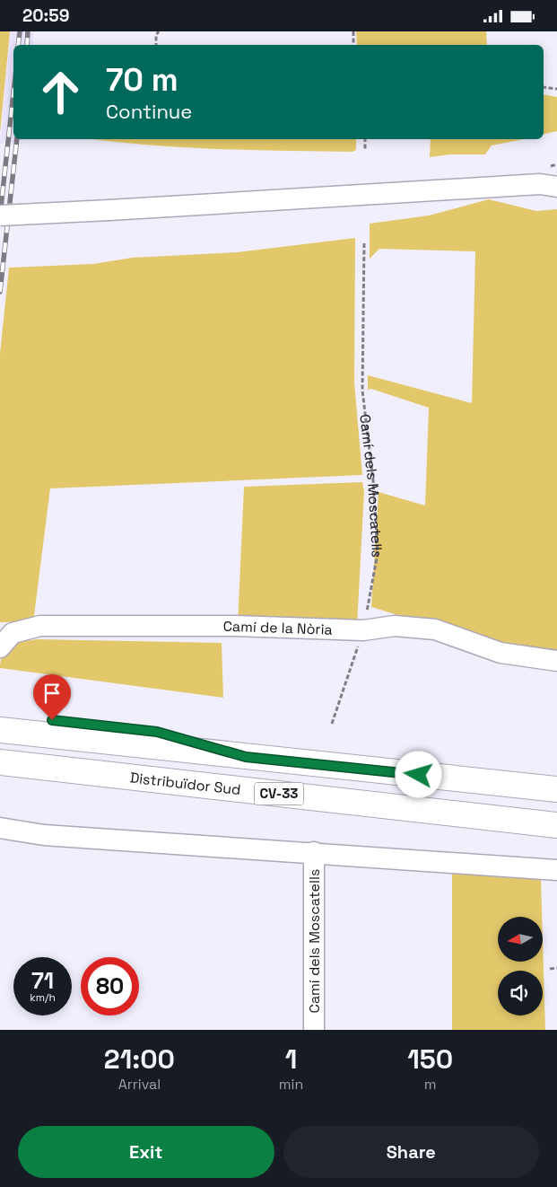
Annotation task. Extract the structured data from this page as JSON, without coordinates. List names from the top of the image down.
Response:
{
  "streets": {
    "highway": ["Distribuïdor Sud", "CV-33"],
    "street": ["Camí dels Moscatells", "Camí de la Nòria"]
  },
  "crossings": [
    ["Camí dels Moscatells", "Camí de la Nòria"]
  ],
  "north": "left",
  "page": {
    "status": "20:59",
    "turn": ["70 m", "Continue"],
    "speed": "71 km/h",
    "limit": "80",
    "eta": [
      "21:00",
      "Arrival",
      "1",
      "min",
      "150",
      "m"
    ],
    "buttons": ["Exit", "Share"]
  }
}
